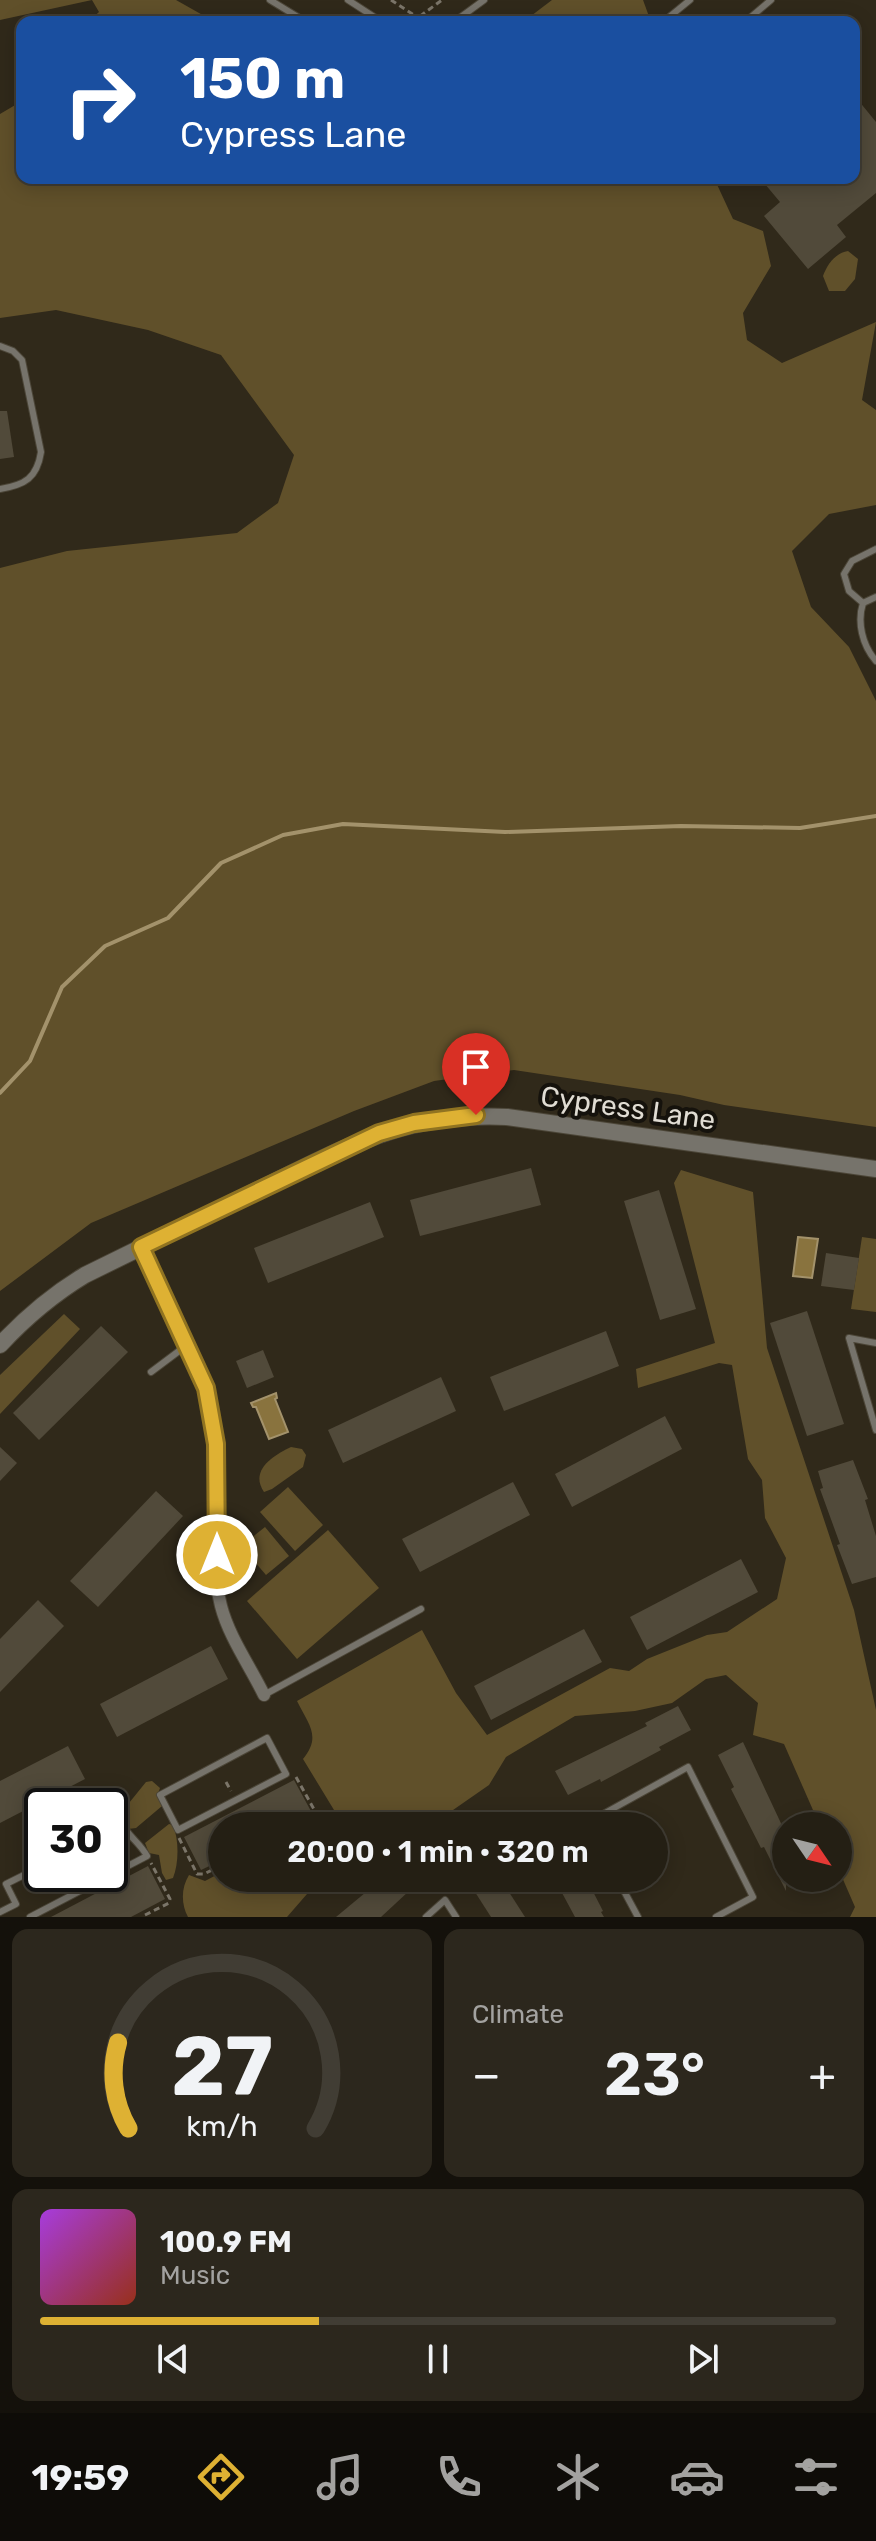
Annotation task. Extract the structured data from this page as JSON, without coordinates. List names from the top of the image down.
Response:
{
  "streets": {
    "street": ["Cypress Lane"]
  },
  "north": "bottom right",
  "page": {
    "turn": ["150 m", "Cypress Lane"],
    "limit": "30",
    "trip": "20:00 · 1 min · 320 m",
    "tile": "Climate",
    "heat": ["−", "23°", "+"],
    "song": ["100.9 FM", "Music"],
    "tabs": "19:59",
    "gauge": ["27", "km/h"]
  }
}
